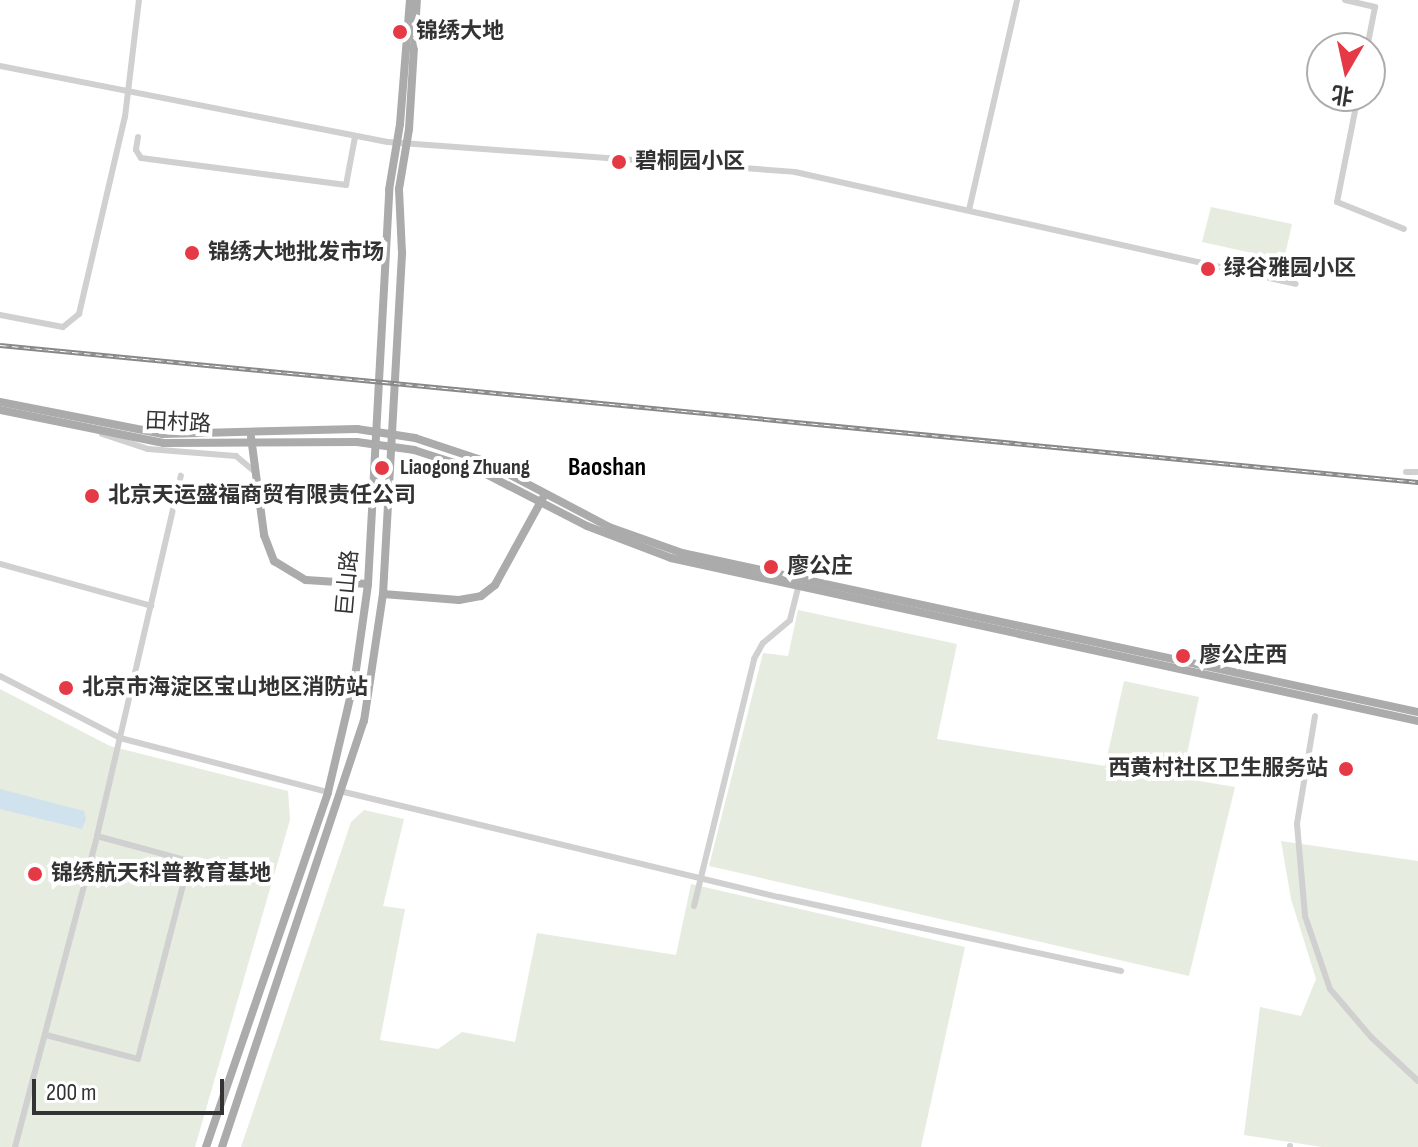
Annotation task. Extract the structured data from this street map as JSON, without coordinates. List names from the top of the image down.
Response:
{
  "streets": {
    "main road": ["田村路", "巨山路"]
  },
  "districts": ["Baoshan"],
  "places": [
    "锦绣大地",
    "碧桐园小区",
    "锦绣大地批发市场",
    "绿谷雅园小区",
    "Liaogong Zhuang",
    "北京天运盛福商贸有限责任公司",
    "廖公庄",
    "廖公庄西",
    "北京市海淀区宝山地区消防站",
    "西黄村社区卫生服务站",
    "锦绣航天科普教育基地"
  ],
  "scale_bar": "200 m",
  "north": "bottom"
}
